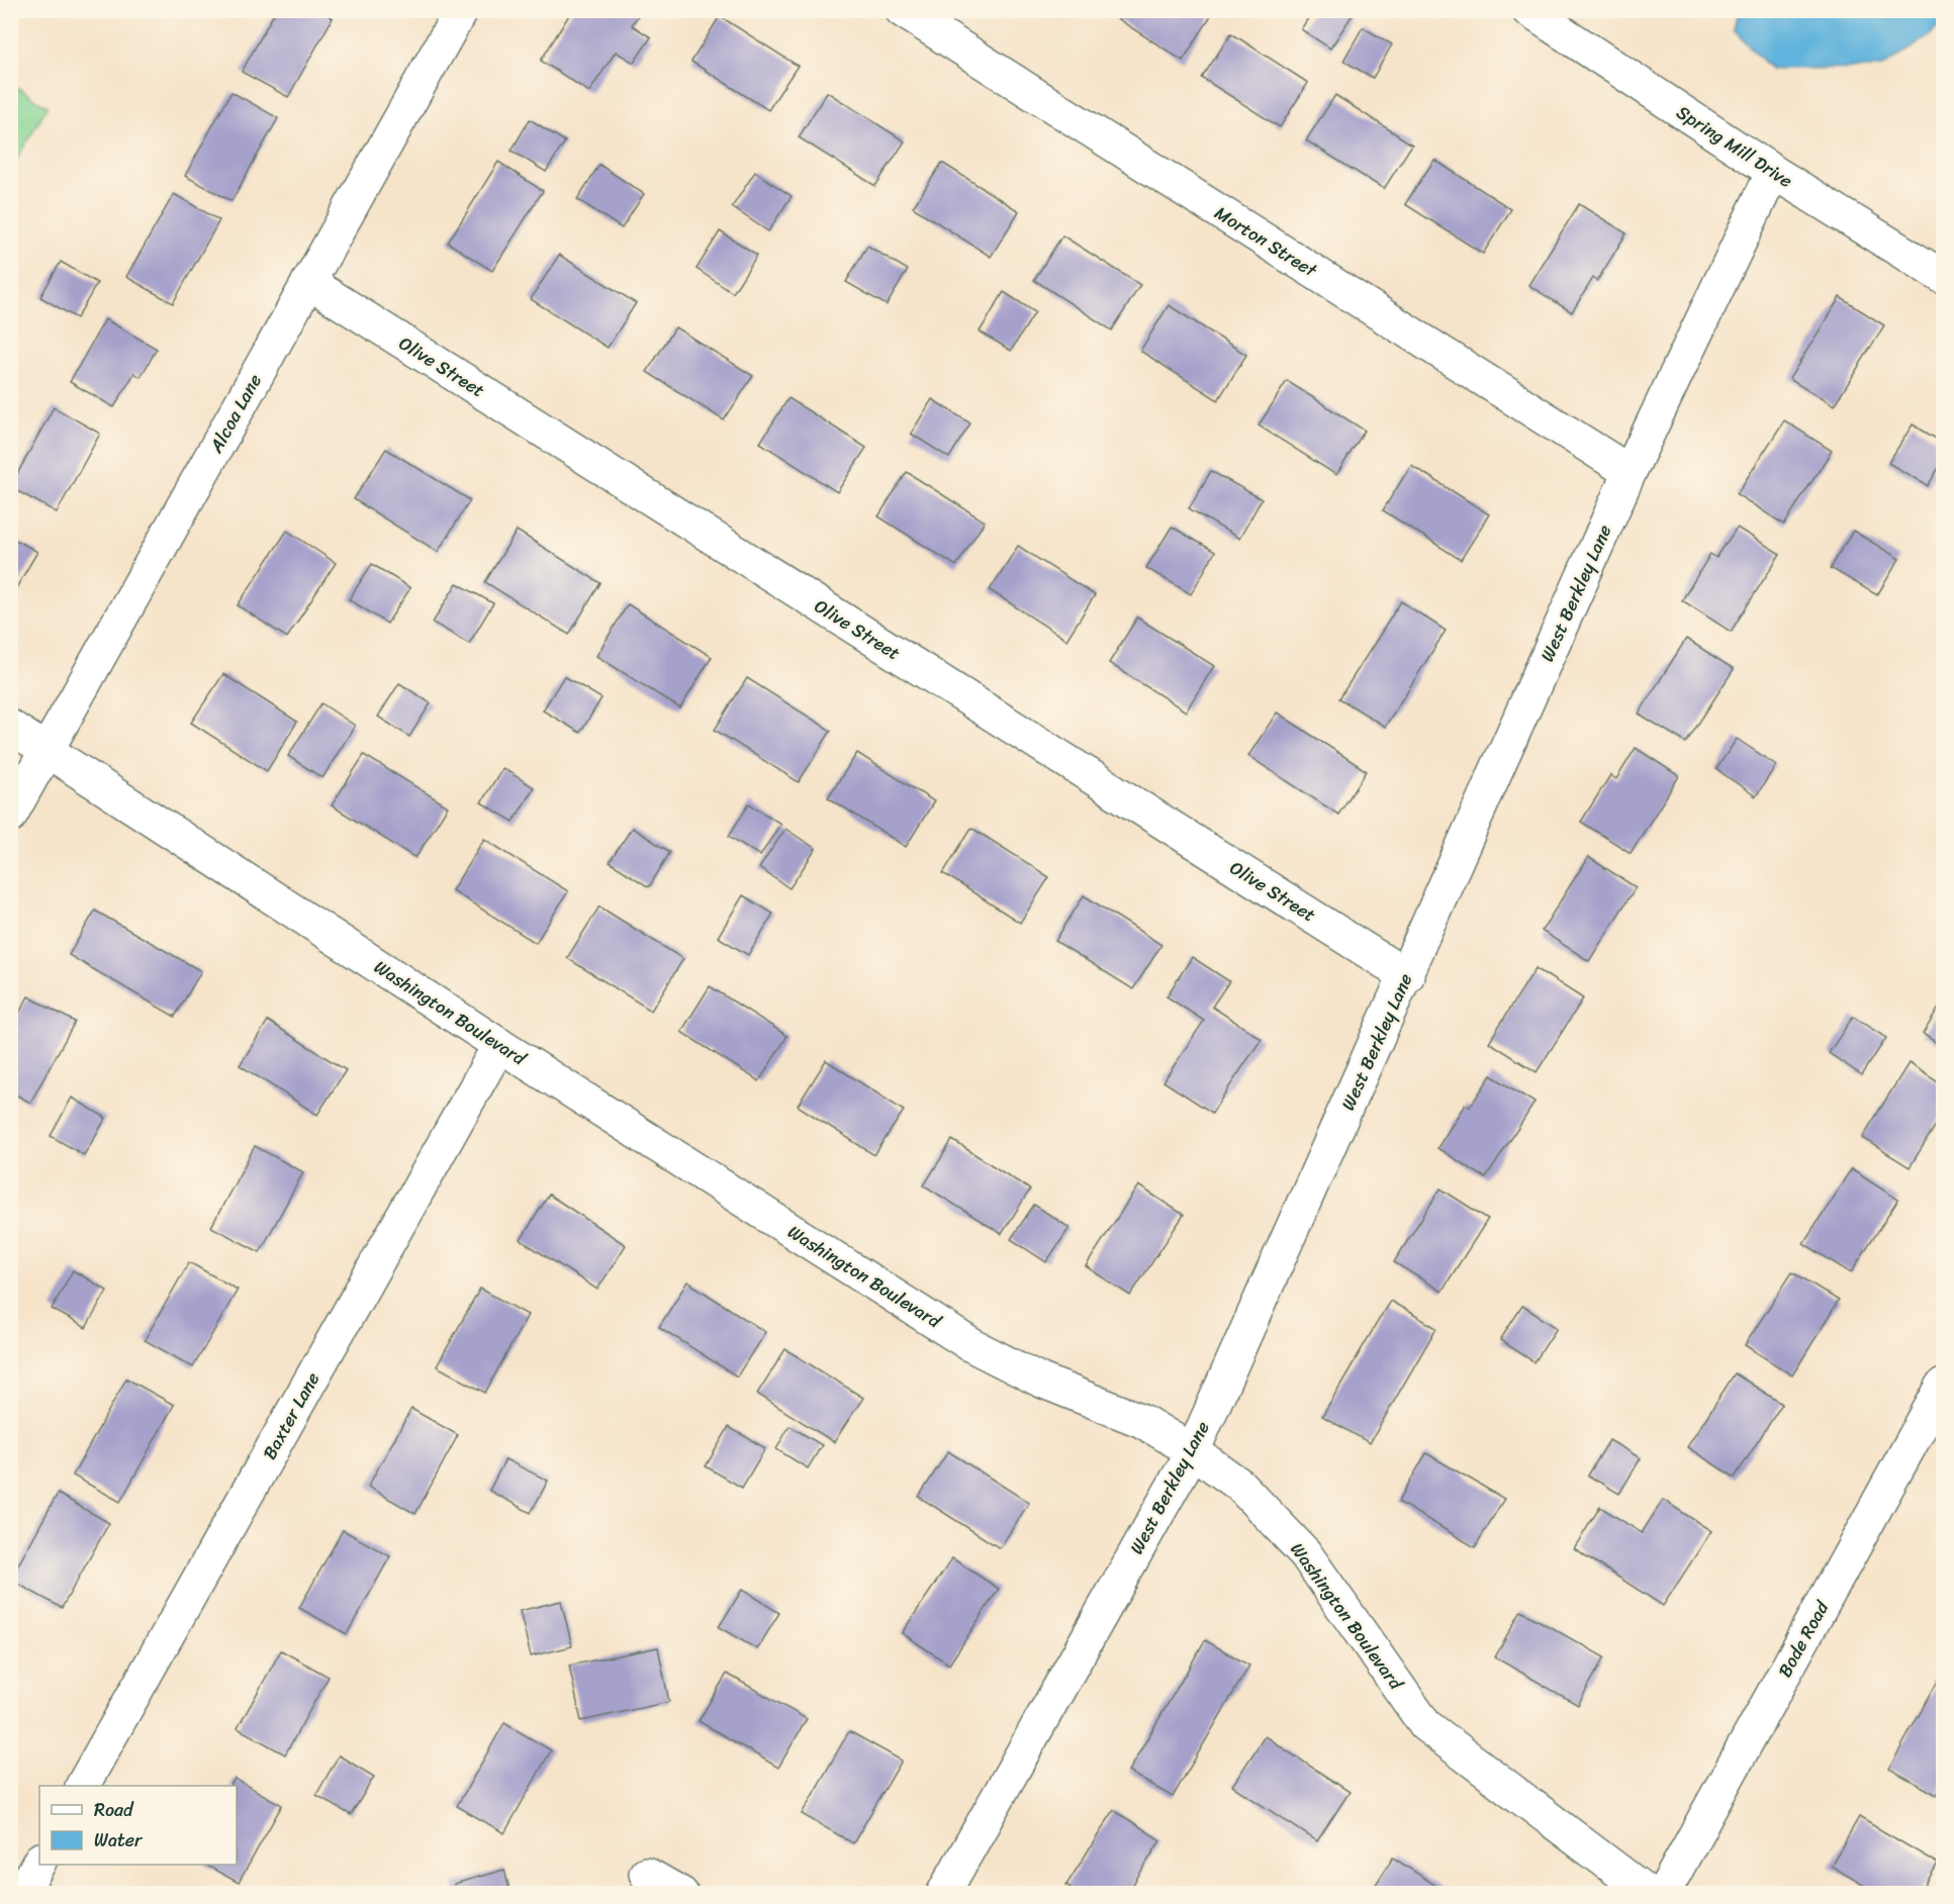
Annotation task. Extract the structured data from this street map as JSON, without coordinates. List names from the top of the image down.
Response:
{
  "streets": {
    "street": [
      "Spring Mill Drive",
      "Morton Street",
      "Olive Street",
      "Alcoa Lane",
      "West Berkley Lane",
      "Washington Boulevard",
      "Baxter Lane",
      "Bode Road"
    ]
  },
  "crossings": [
    ["Spring Mill Drive", "West Berkley Lane"],
    ["Morton Street", "West Berkley Lane"],
    ["Olive Street", "Alcoa Lane"],
    ["Olive Street", "West Berkley Lane"],
    ["Alcoa Lane", "Washington Boulevard"],
    ["West Berkley Lane", "Washington Boulevard"],
    ["Washington Boulevard", "Baxter Lane"]
  ],
  "legend": ["Road", "Water"]
}
